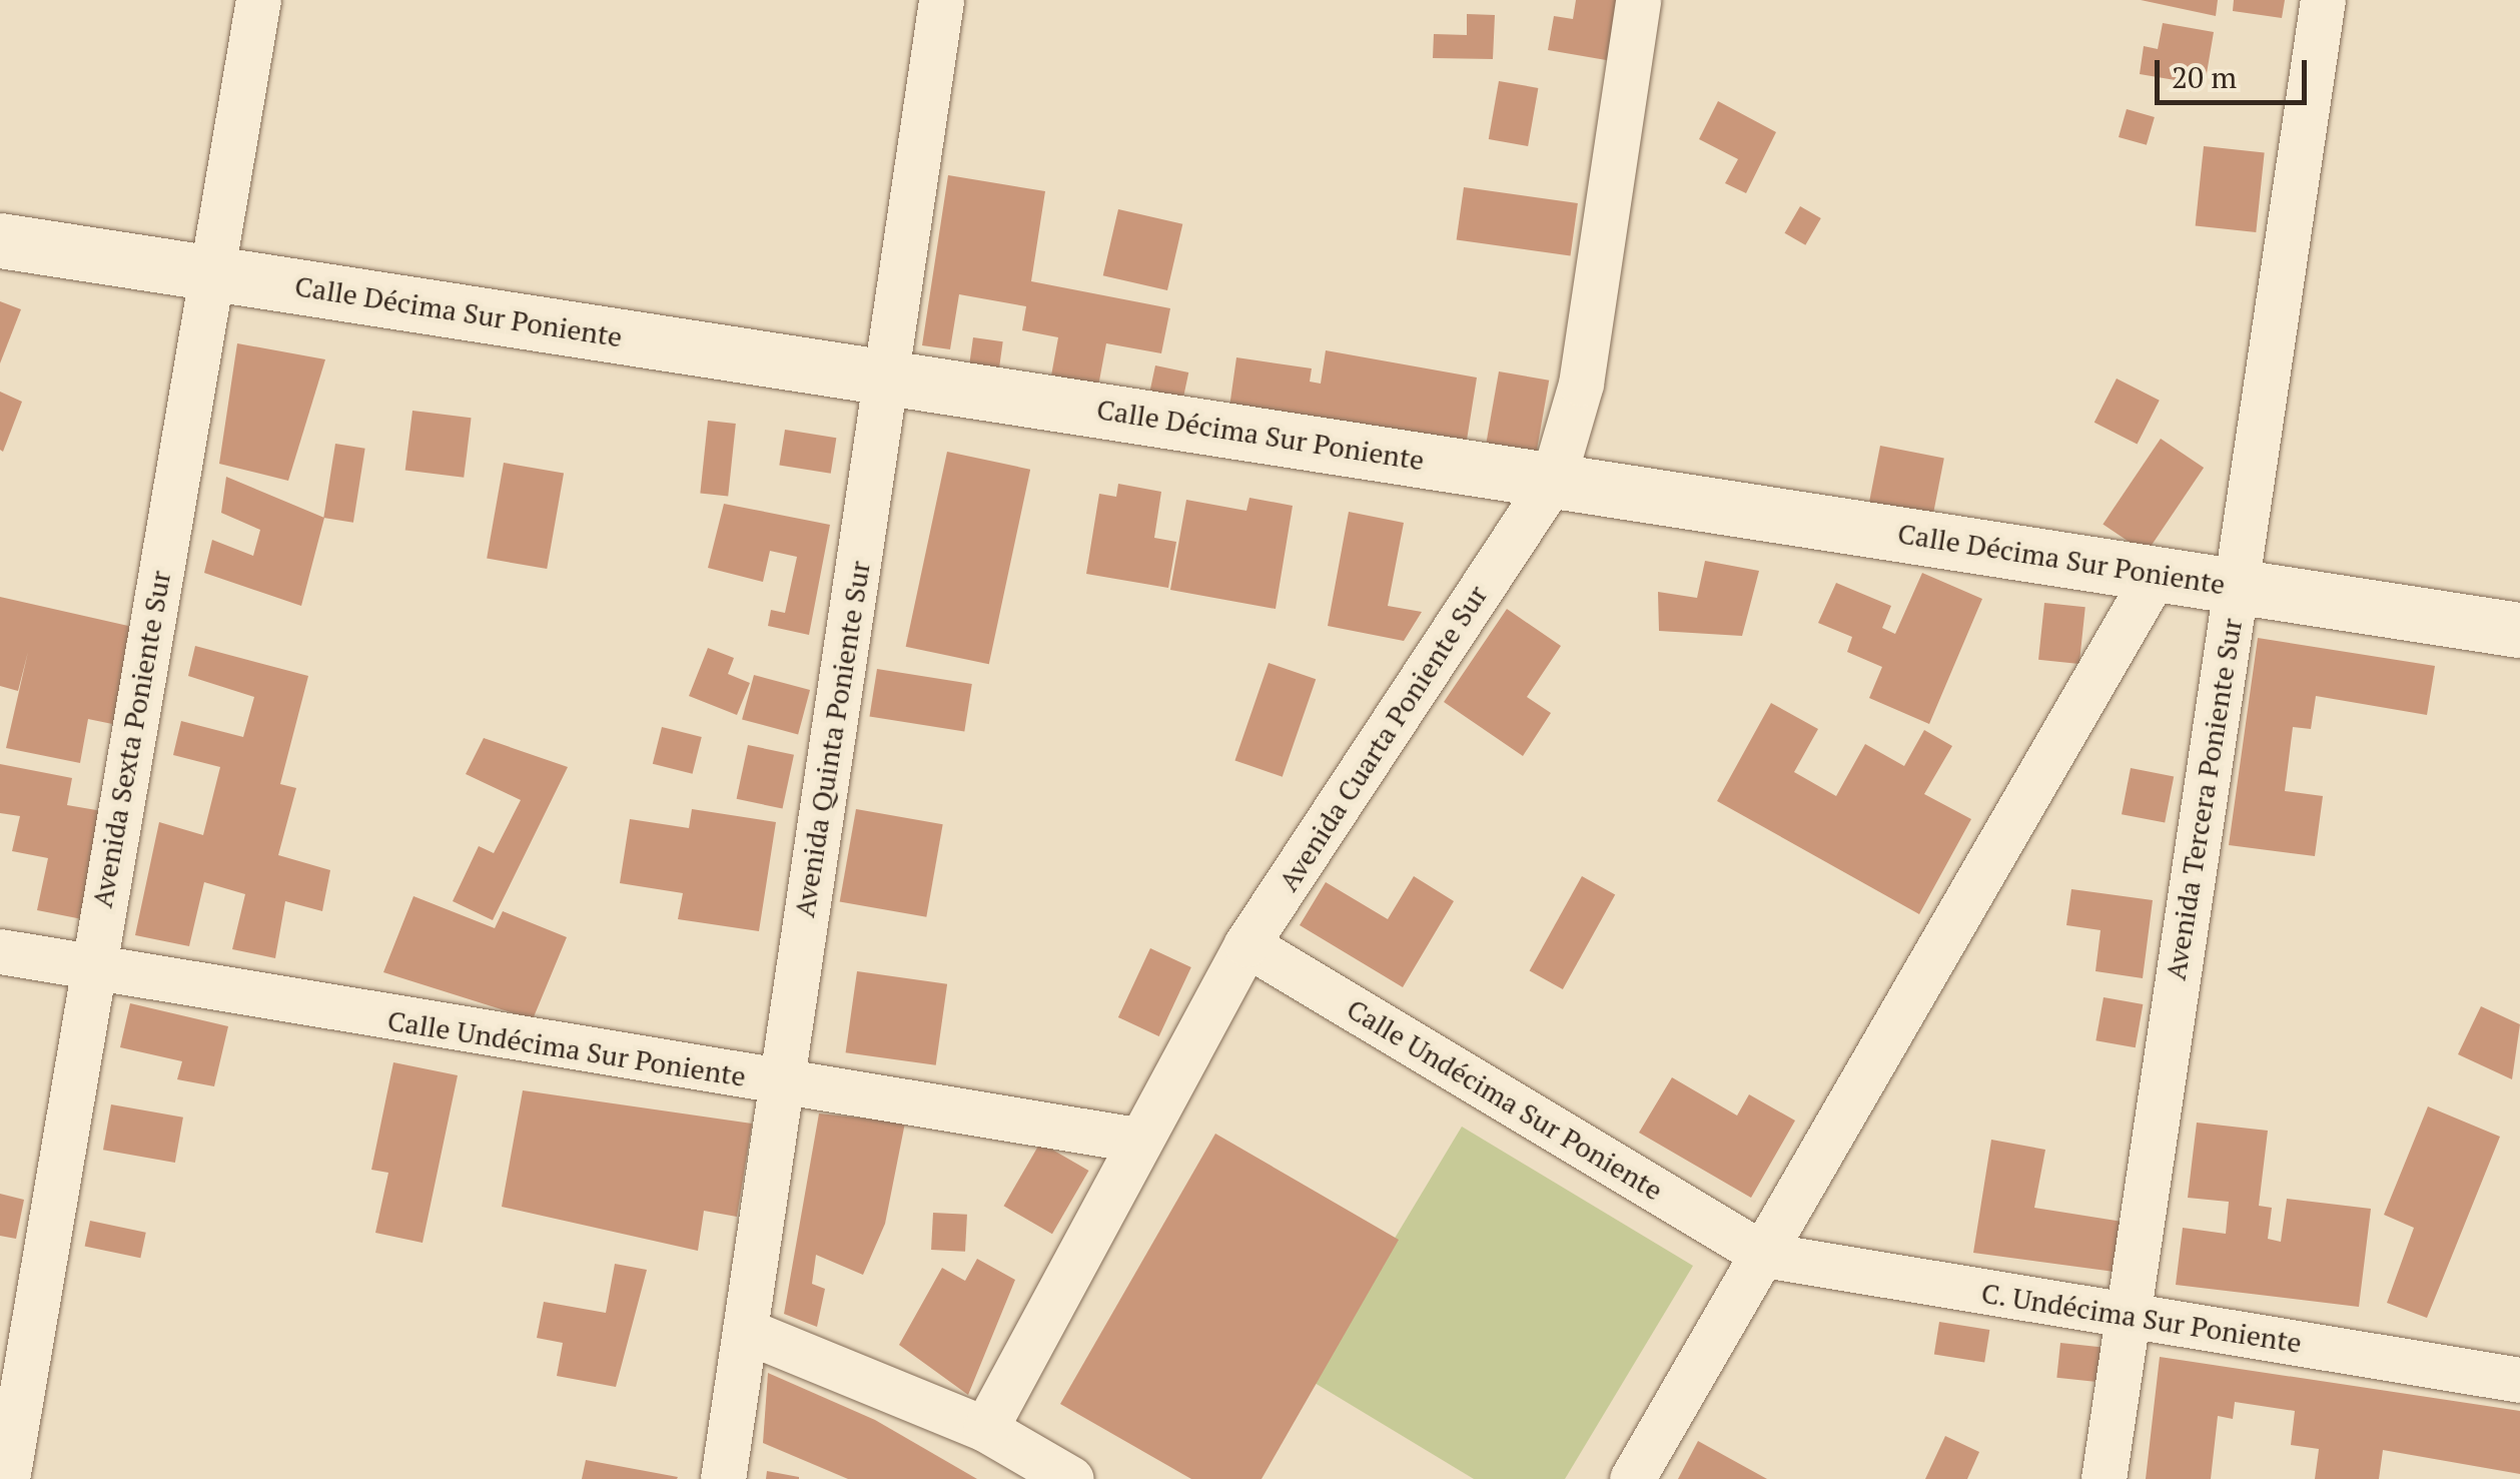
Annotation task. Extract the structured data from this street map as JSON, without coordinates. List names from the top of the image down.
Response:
{
  "streets": {
    "street": [
      "Calle Décima Sur Poniente",
      "Avenida Cuarta Poniente Sur",
      "Avenida Sexta Poniente Sur",
      "Avenida Quinta Poniente Sur",
      "Avenida Tercera Poniente Sur",
      "Calle Undécima Sur Poniente",
      "C. Undécima Sur Poniente"
    ]
  },
  "crossings": [
    ["Calle Décima Sur Poniente", "Avenida Cuarta Poniente Sur"],
    ["Calle Décima Sur Poniente", "Avenida Sexta Poniente Sur"],
    ["Calle Décima Sur Poniente", "Avenida Quinta Poniente Sur"],
    ["Calle Décima Sur Poniente", "Avenida Tercera Poniente Sur"],
    ["Avenida Cuarta Poniente Sur", "Calle Undécima Sur Poniente"],
    ["Avenida Sexta Poniente Sur", "Calle Undécima Sur Poniente"],
    ["Avenida Quinta Poniente Sur", "Calle Undécima Sur Poniente"],
    ["Avenida Tercera Poniente Sur", "C. Undécima Sur Poniente"],
    ["Calle Undécima Sur Poniente", "C. Undécima Sur Poniente"]
  ],
  "scale_bar": "20 m"
}
